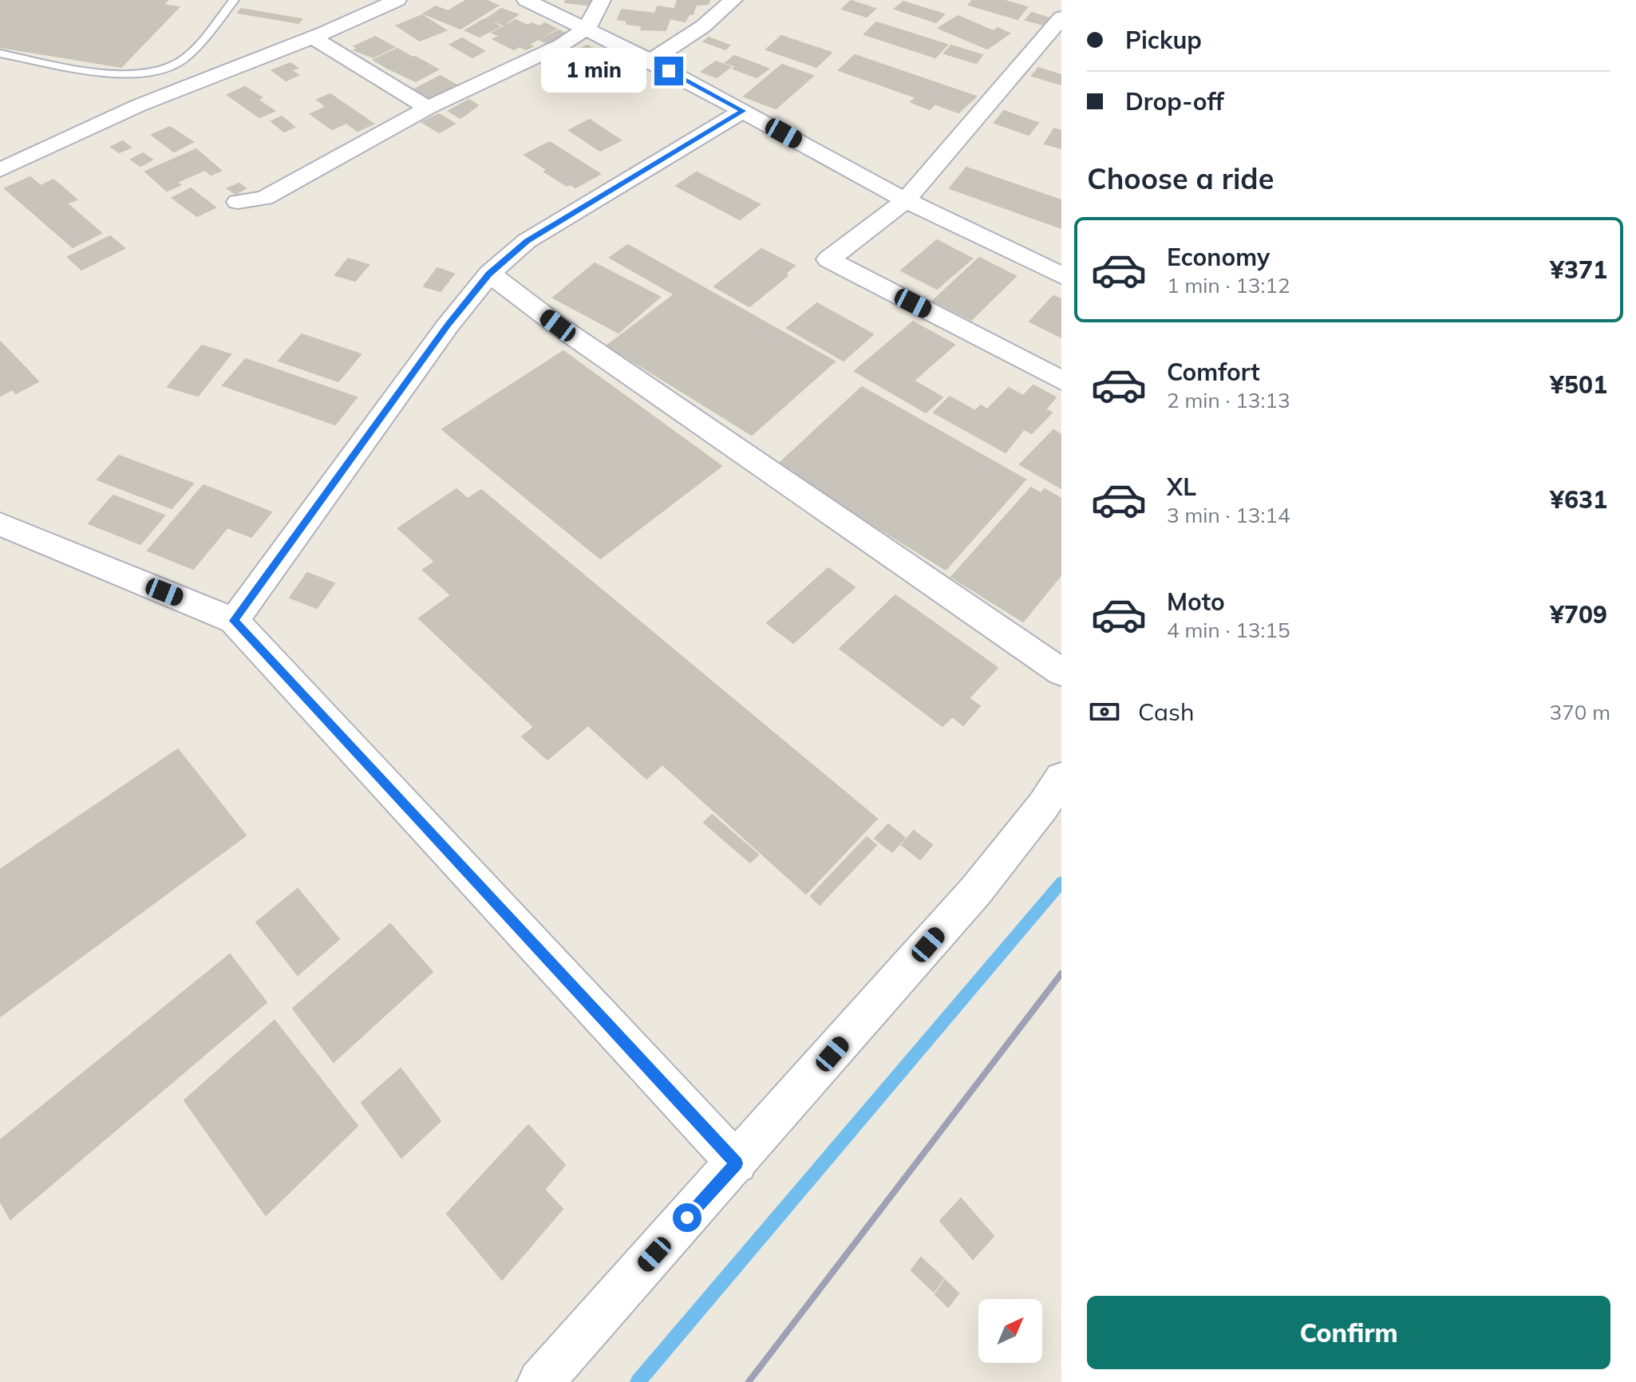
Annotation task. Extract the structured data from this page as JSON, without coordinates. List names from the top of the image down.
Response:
{
  "north": "top right",
  "page": {
    "banner": ["Pickup", "Drop-off"],
    "bubble": "1 min",
    "heading": "Choose a ride",
    "list": [
      {
        "name": "Economy",
        "note": "1 min · 13:12",
        "value": "¥371"
      },
      {
        "name": "Comfort",
        "note": "2 min · 13:13",
        "value": "¥501"
      },
      {
        "name": "XL",
        "note": "3 min · 13:14",
        "value": "¥631"
      },
      {
        "name": "Moto",
        "note": "4 min · 13:15",
        "value": "¥709"
      }
    ],
    "pay": ["Cash", "370 m"],
    "buttons": "Confirm"
  }
}
